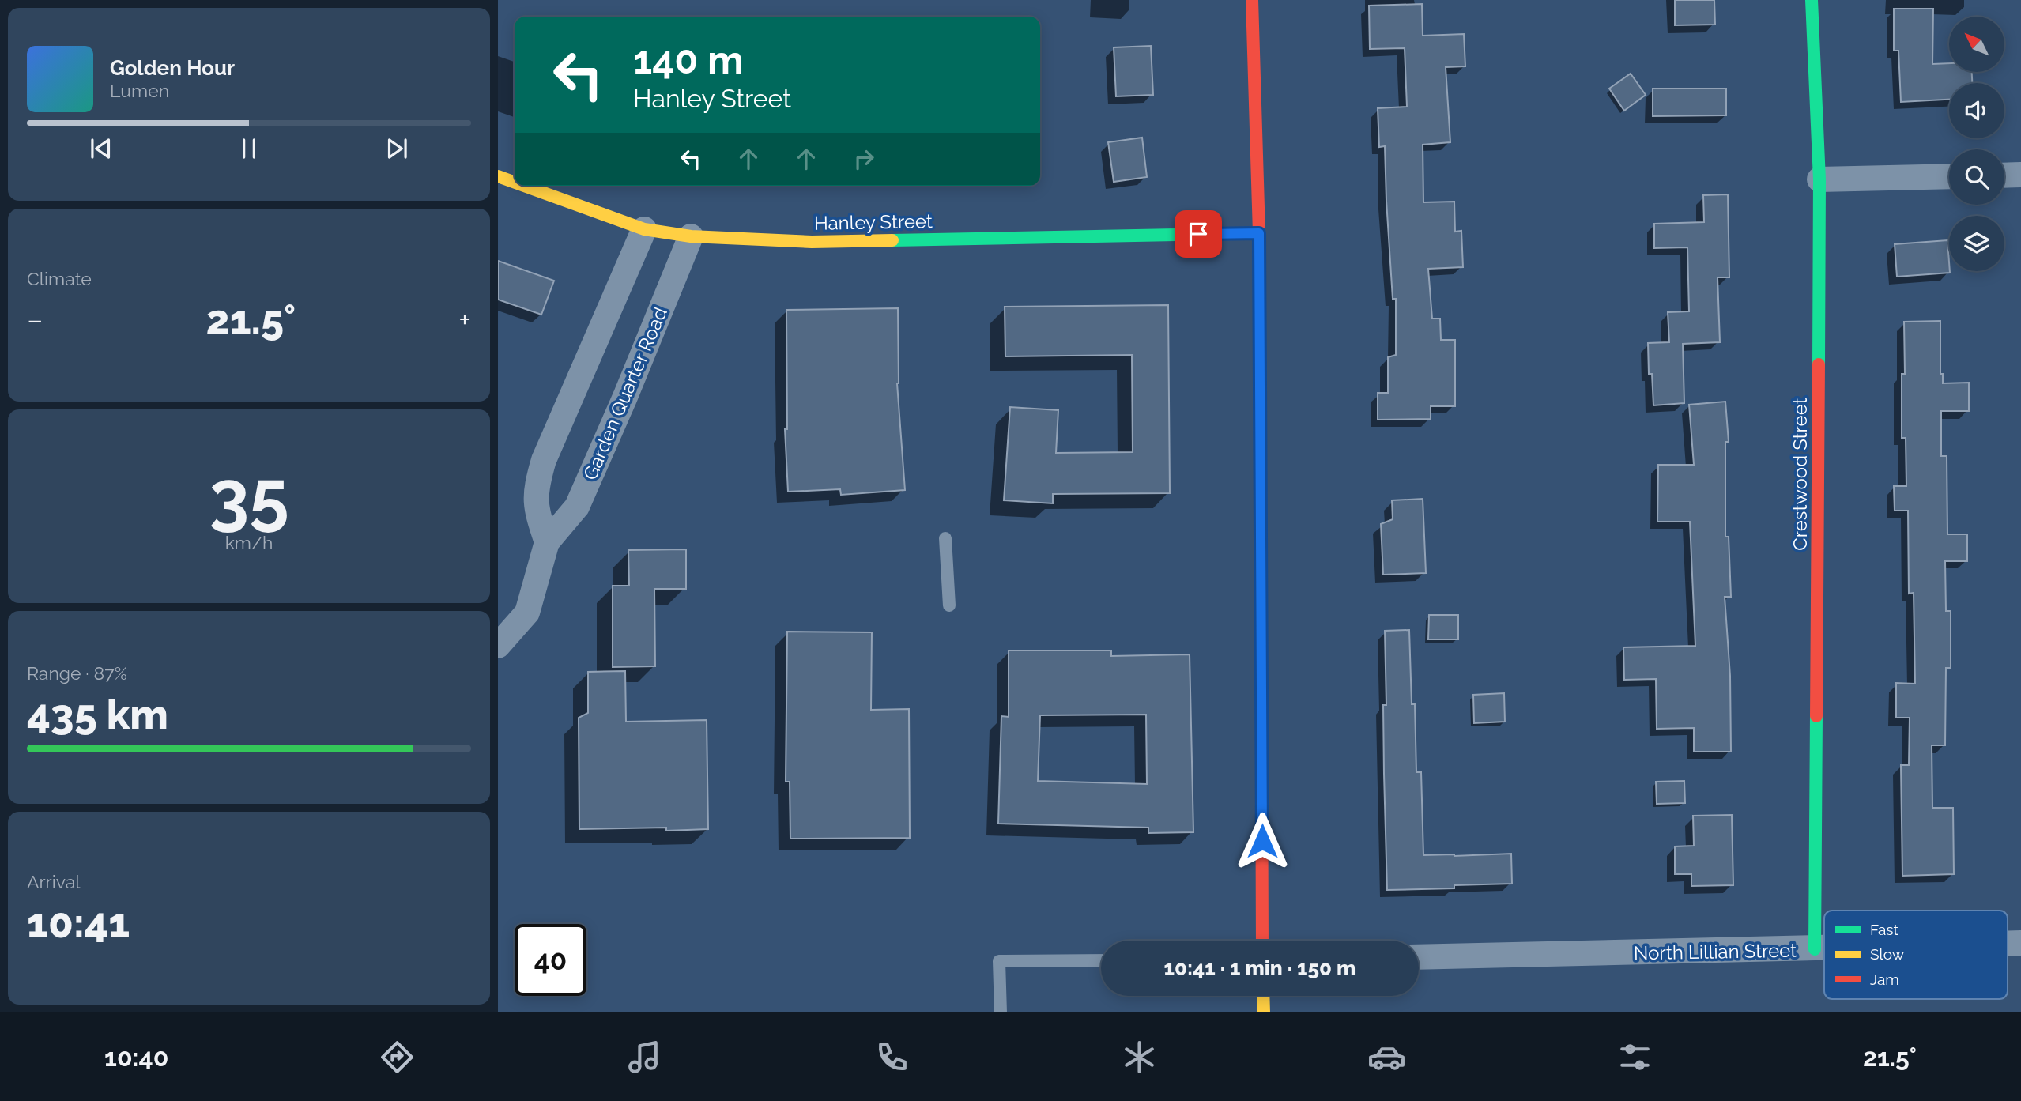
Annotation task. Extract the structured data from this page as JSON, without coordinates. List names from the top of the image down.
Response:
{
  "streets": {
    "street": [
      "Hanley Street",
      "Garden Quarter Road",
      "Crestwood Street",
      "North Lillian Street"
    ]
  },
  "crossings": [
    ["Hanley Street", "Garden Quarter Road"],
    ["Crestwood Street", "North Lillian Street"]
  ],
  "legend": ["Fast", "Slow", "Jam"],
  "north": "top left",
  "page": {
    "turn": ["140 m", "Hanley Street"],
    "song": ["Golden Hour", "Lumen"],
    "tile": [
      "Climate",
      ["35", "km/h"],
      ["Range · 87%", "435 km"],
      ["Arrival", "10:41"]
    ],
    "heat": ["−", "21.5°", "+"],
    "limit": "40",
    "trip": "10:41 · 1 min · 150 m",
    "tabs": ["10:40", "21.5°"]
  }
}
